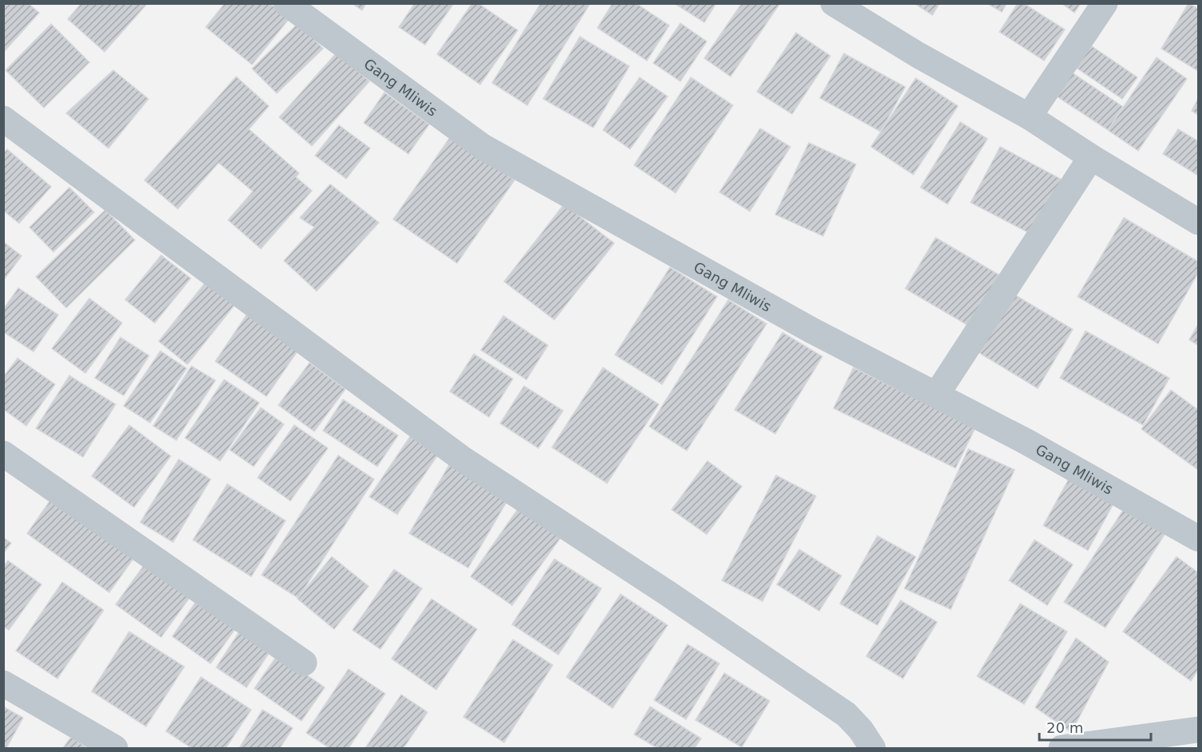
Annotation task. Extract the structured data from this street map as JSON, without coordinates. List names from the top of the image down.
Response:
{
  "streets": {
    "street": ["Gang Mliwis"]
  },
  "scale_bar": "20 m"
}
